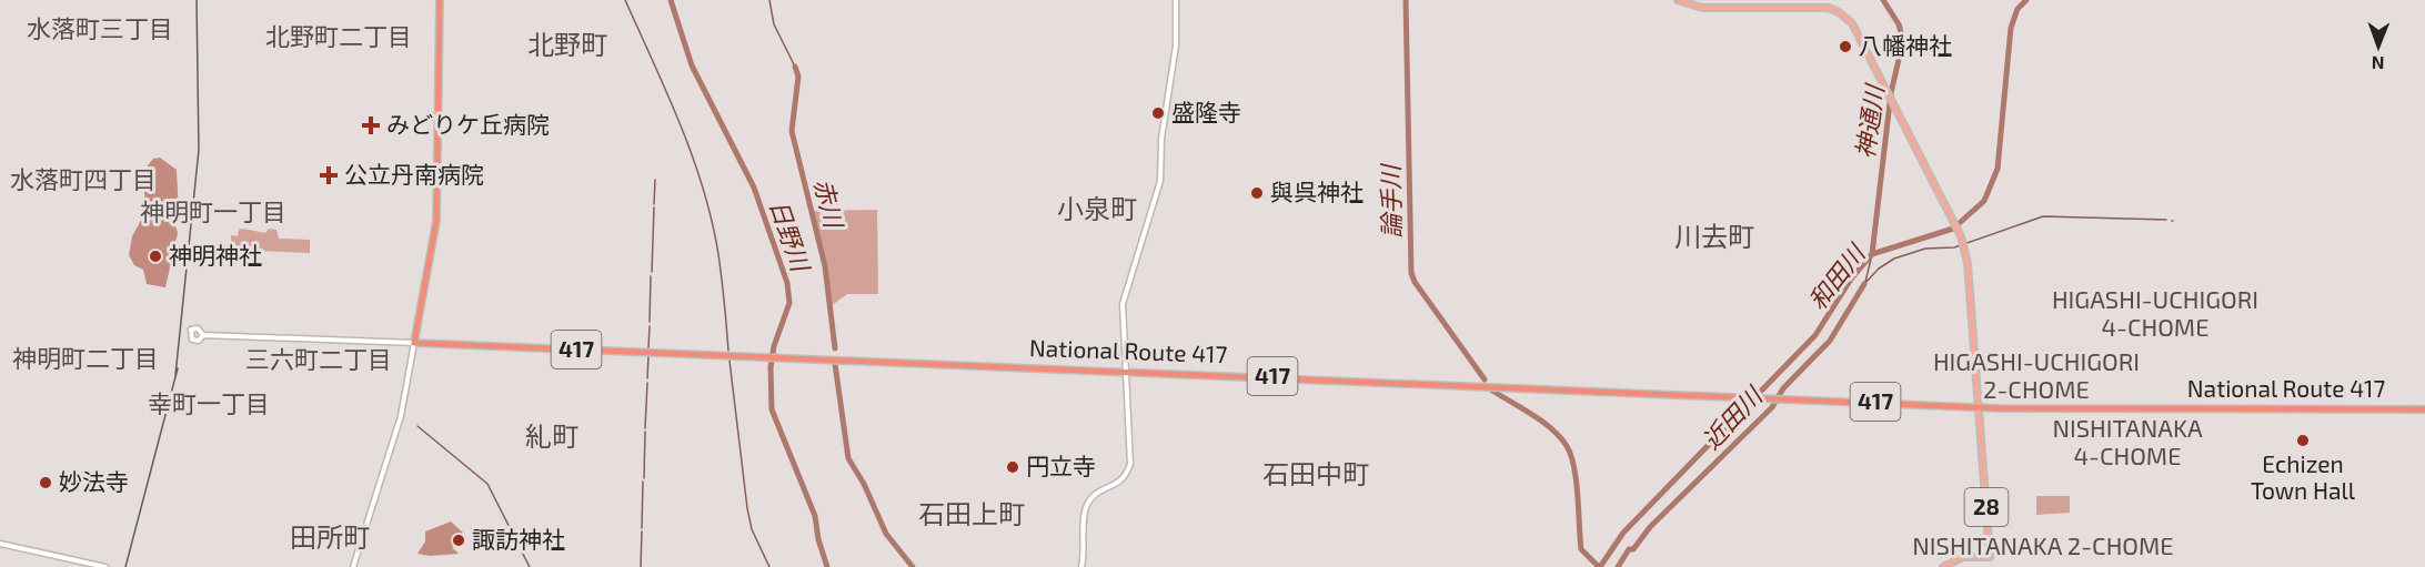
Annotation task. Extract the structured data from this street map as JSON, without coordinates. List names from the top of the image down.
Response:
{
  "streets": {
    "highway": ["417", "National Route 417"],
    "main road": ["28"]
  },
  "crossings": [
    ["National Route 417", "28"]
  ],
  "districts": [
    "水落町三丁目",
    "北野町二丁目",
    "北野町",
    "水落町四丁目",
    "小泉町",
    "神明町一丁目",
    "川去町",
    "HIGASHI-UCHIGORI 4-CHOME",
    "神明町二丁目",
    "三六町二丁目",
    "HIGASHI-UCHIGORI 2-CHOME",
    "幸町一丁目",
    "NISHITANAKA 4-CHOME",
    "糺町",
    "石田中町",
    "石田上町",
    "田所町",
    "NISHITANAKA 2-CHOME"
  ],
  "water": [
    "神通川",
    "論手川",
    "赤川",
    "日野川",
    "和田川",
    "近田川"
  ],
  "places": {
    "other": [
      "八幡神社",
      "盛隆寺",
      "與呉神社",
      "神明神社",
      "Echizen Town Hall",
      "円立寺",
      "妙法寺",
      "諏訪神社"
    ],
    "health": ["みどりケ丘病院", "公立丹南病院"]
  },
  "north": "bottom"
}
